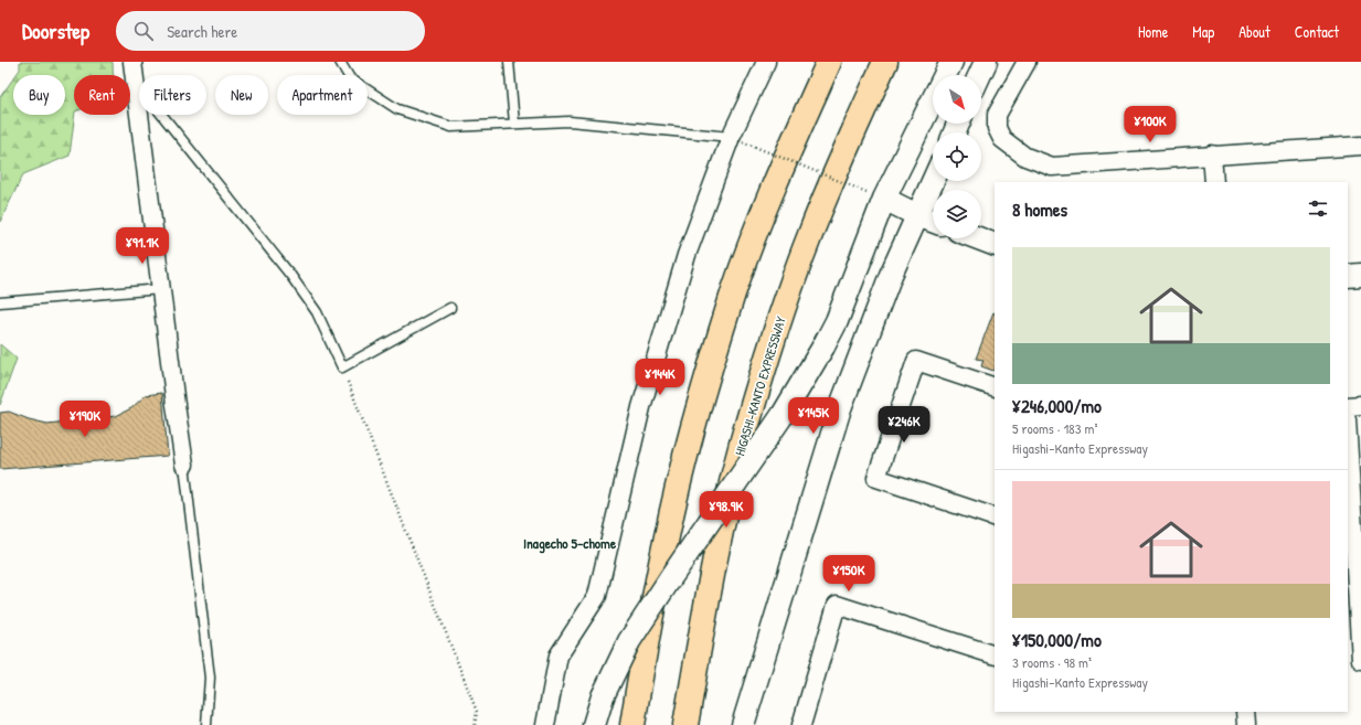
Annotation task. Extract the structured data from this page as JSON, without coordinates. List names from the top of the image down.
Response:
{
  "streets": {
    "highway": ["HIGASHI-KANTO EXPRESSWAY"]
  },
  "districts": ["Inagecho 5-chome"],
  "north": "bottom right",
  "page": {
    "header": "Doorstep",
    "search": "Search here",
    "nav": [
      "Home",
      "Map",
      "About",
      "Contact"
    ],
    "chip": [
      "Buy",
      "Rent",
      "Filters",
      "New",
      "Apartment"
    ],
    "price": [
      "¥100K",
      "¥91.1K",
      "¥144K",
      "¥145K",
      "¥190K",
      "¥246K",
      "¥98.9K",
      "¥150K"
    ],
    "heading": "8 homes",
    "list": [
      {
        "name": "¥246,000/mo",
        "note": "5 rooms · 183 m² · Higashi-Kanto Expressway"
      },
      {
        "name": "¥150,000/mo",
        "note": "3 rooms · 98 m² · Higashi-Kanto Expressway"
      }
    ]
  }
}
